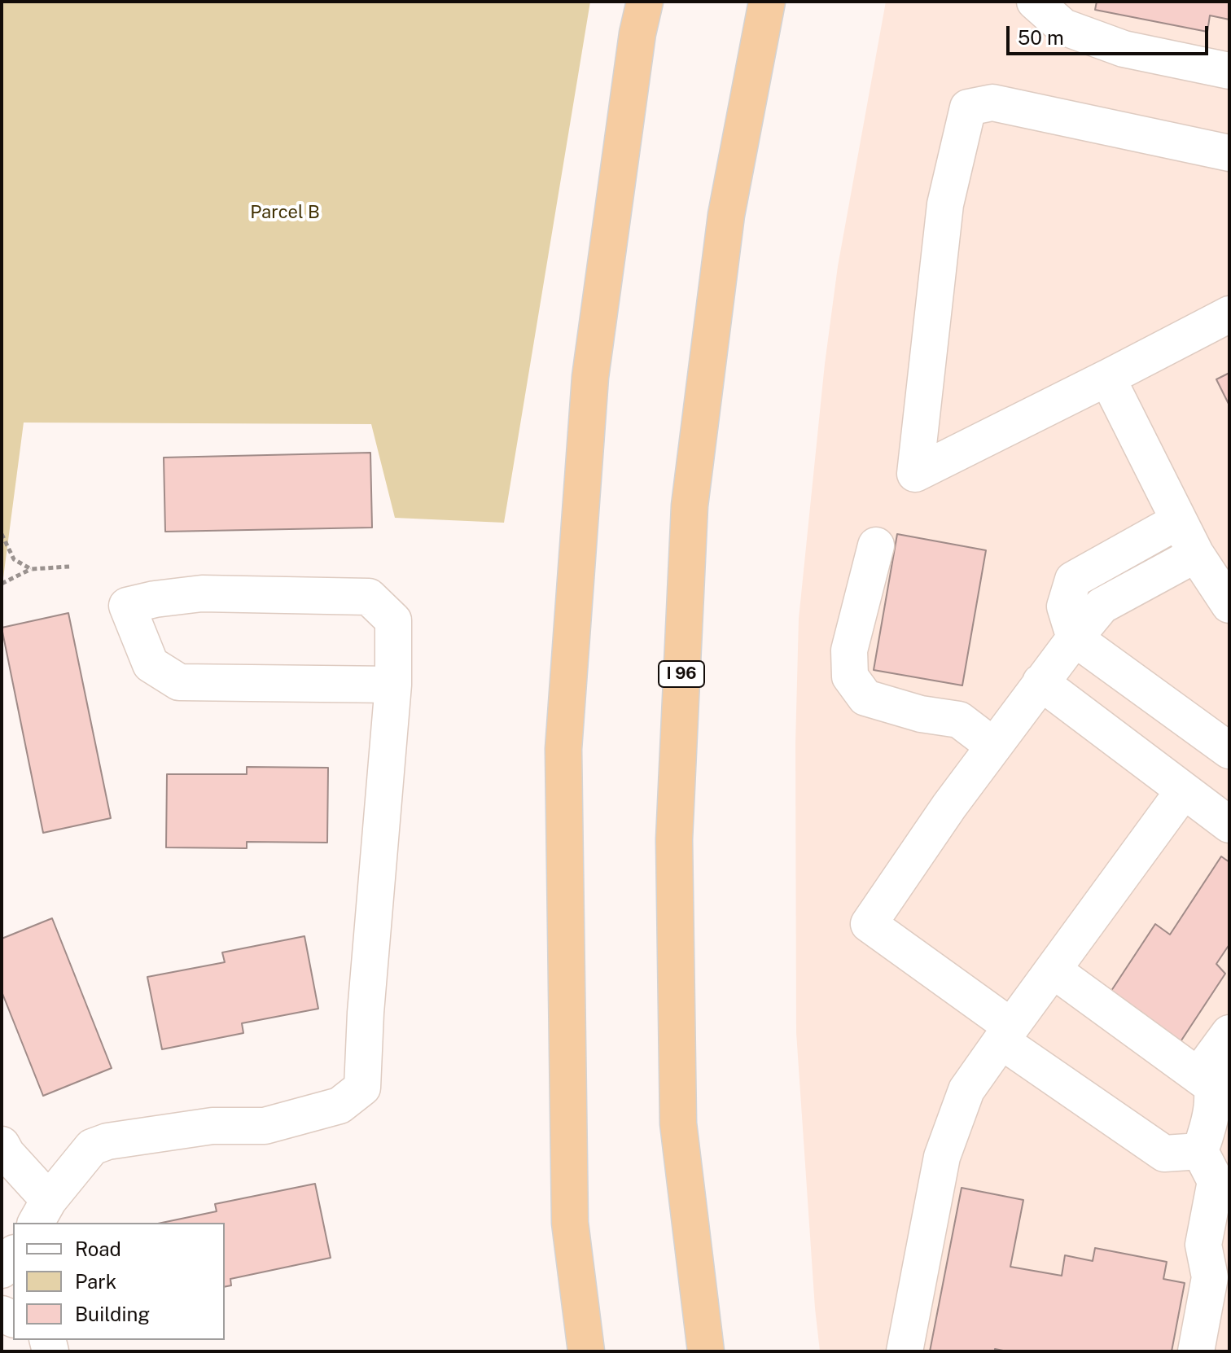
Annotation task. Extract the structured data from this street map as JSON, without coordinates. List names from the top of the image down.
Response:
{
  "streets": {
    "highway": ["I 96"]
  },
  "parks": ["Parcel B"],
  "legend": ["Road", "Park", "Building"],
  "scale_bar": "50 m"
}
